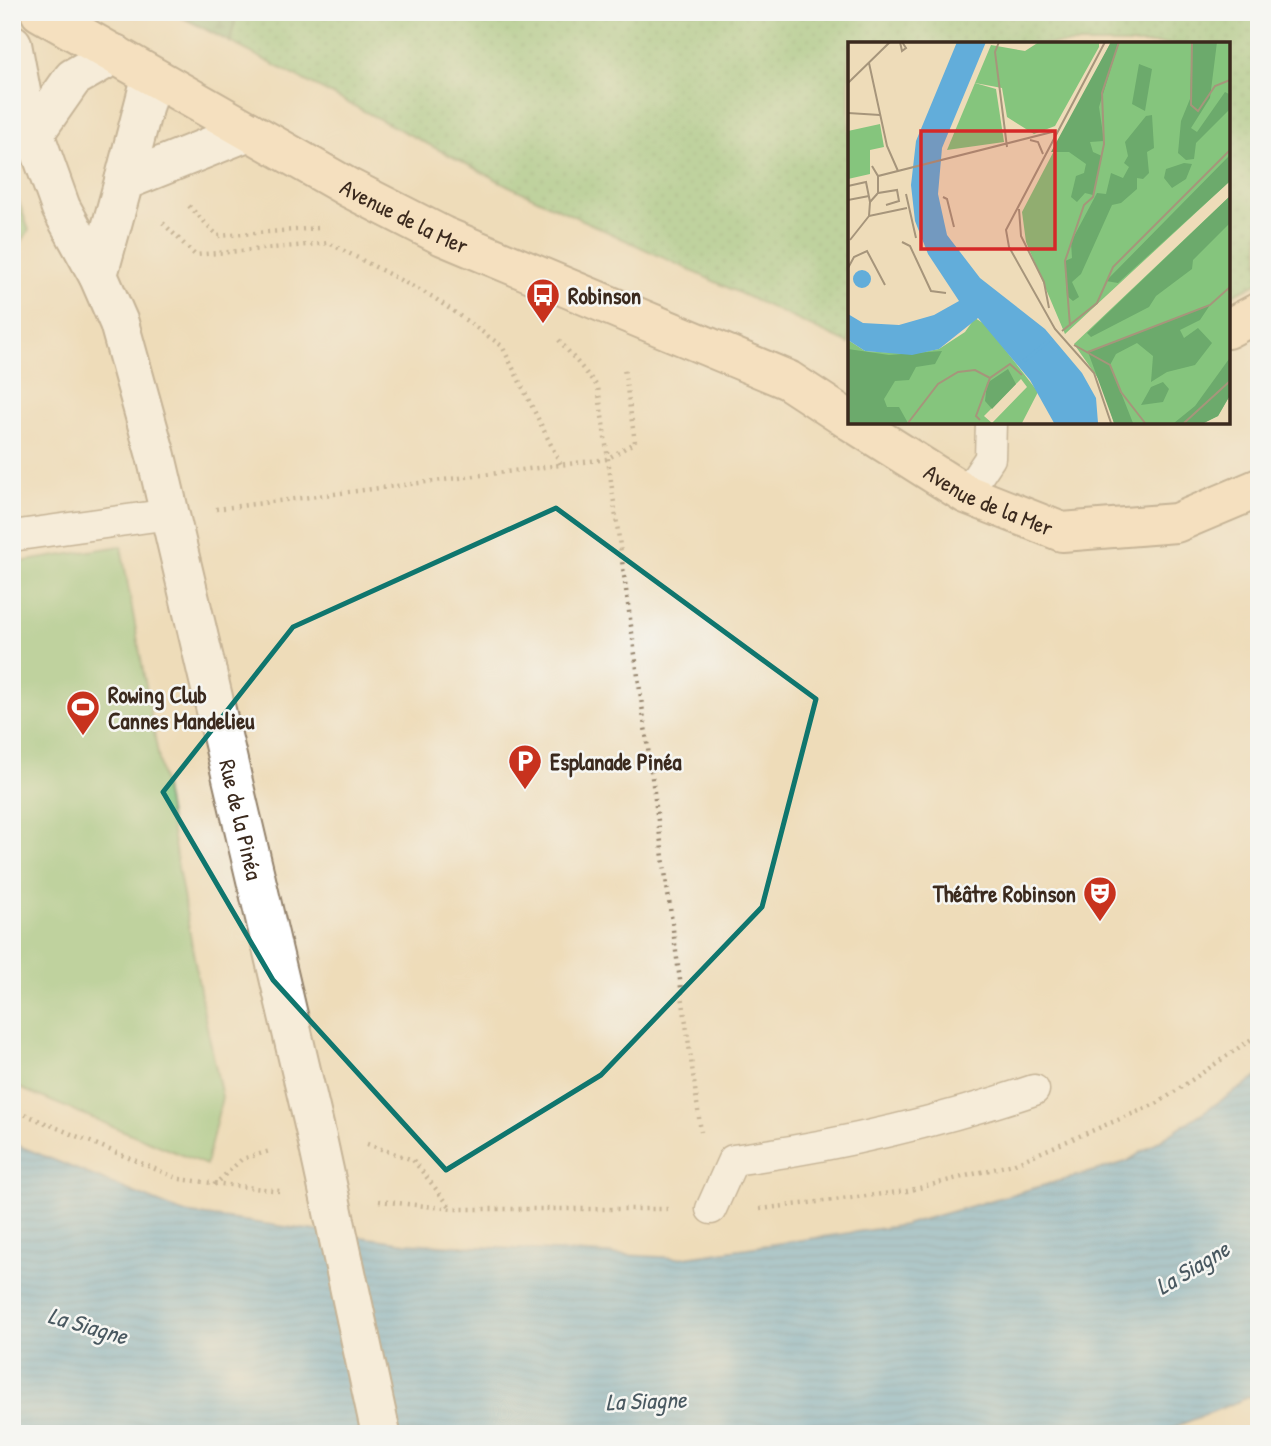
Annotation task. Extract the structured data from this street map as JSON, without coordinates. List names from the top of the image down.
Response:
{
  "streets": {
    "main road": ["Avenue de la Mer"],
    "street": ["Rue de la Pinéa"]
  },
  "water": ["La Siagne"],
  "places": {
    "bus stop": ["Robinson"],
    "sports": ["Rowing Club Cannes Mandelieu"],
    "parking": ["Esplanade Pinéa"],
    "theatre": ["Théâtre Robinson"]
  }
}
